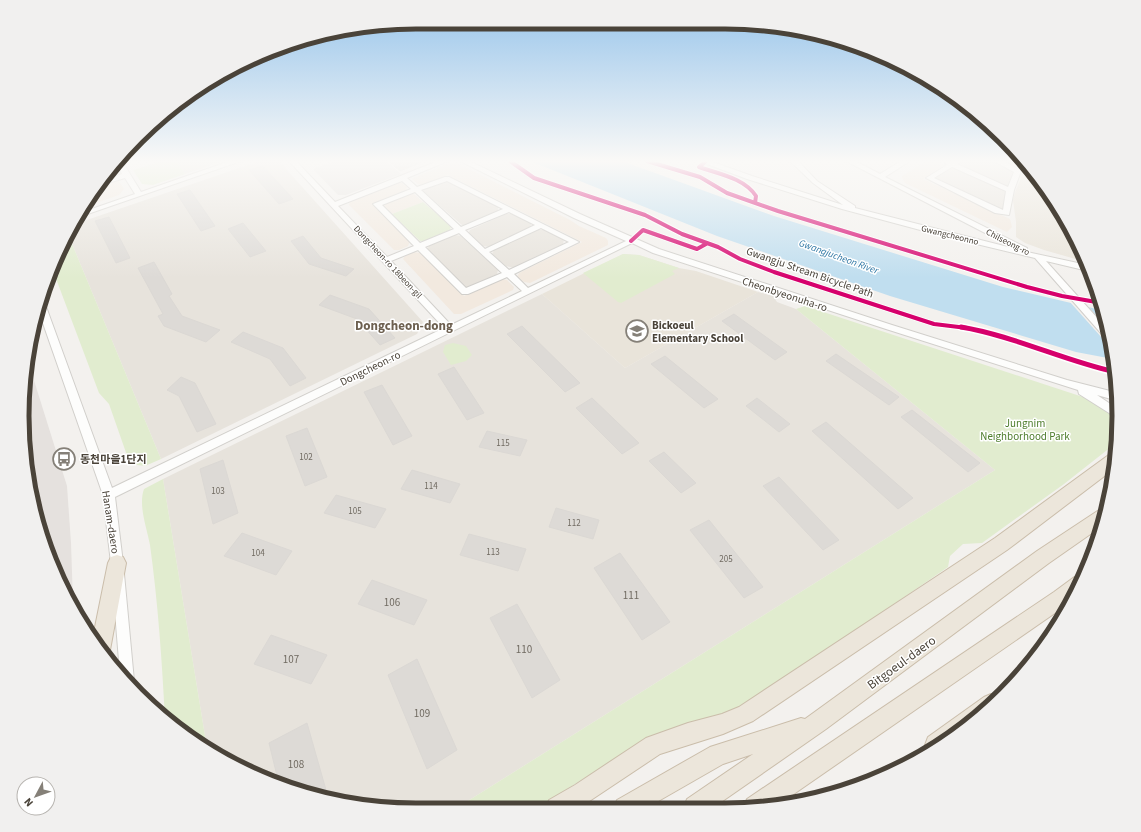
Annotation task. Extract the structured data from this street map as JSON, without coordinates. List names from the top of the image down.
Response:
{
  "streets": {
    "highway": ["Bitgoeul-daero"],
    "street": [
      "Gwangcheonno",
      "Chilseong-ro",
      "Dongcheon-ro 18beon-gil",
      "Cheonbyeonuha-ro",
      "Dongcheon-ro",
      "Hanam-daero"
    ],
    "cycle path": ["Gwangju Stream Bicycle Path"]
  },
  "crossings": [
    ["Gwangcheonno", "Chilseong-ro"],
    ["Dongcheon-ro 18beon-gil", "Dongcheon-ro"],
    ["Cheonbyeonuha-ro", "Dongcheon-ro"],
    ["Dongcheon-ro", "Hanam-daero"]
  ],
  "districts": ["Dongcheon-dong"],
  "water": ["Gwangjucheon River"],
  "parks": ["Jungnim Neighborhood Park"],
  "places": {
    "school or university": ["Bickoeul Elementary School"],
    "bus stop": ["동천마을1단지"]
  },
  "house_numbers": [
    "115",
    "102",
    "114",
    "103",
    "105",
    "112",
    "113",
    "104",
    "205",
    "111",
    "106",
    "110",
    "107",
    "109",
    "108"
  ],
  "north": "bottom left"
}
